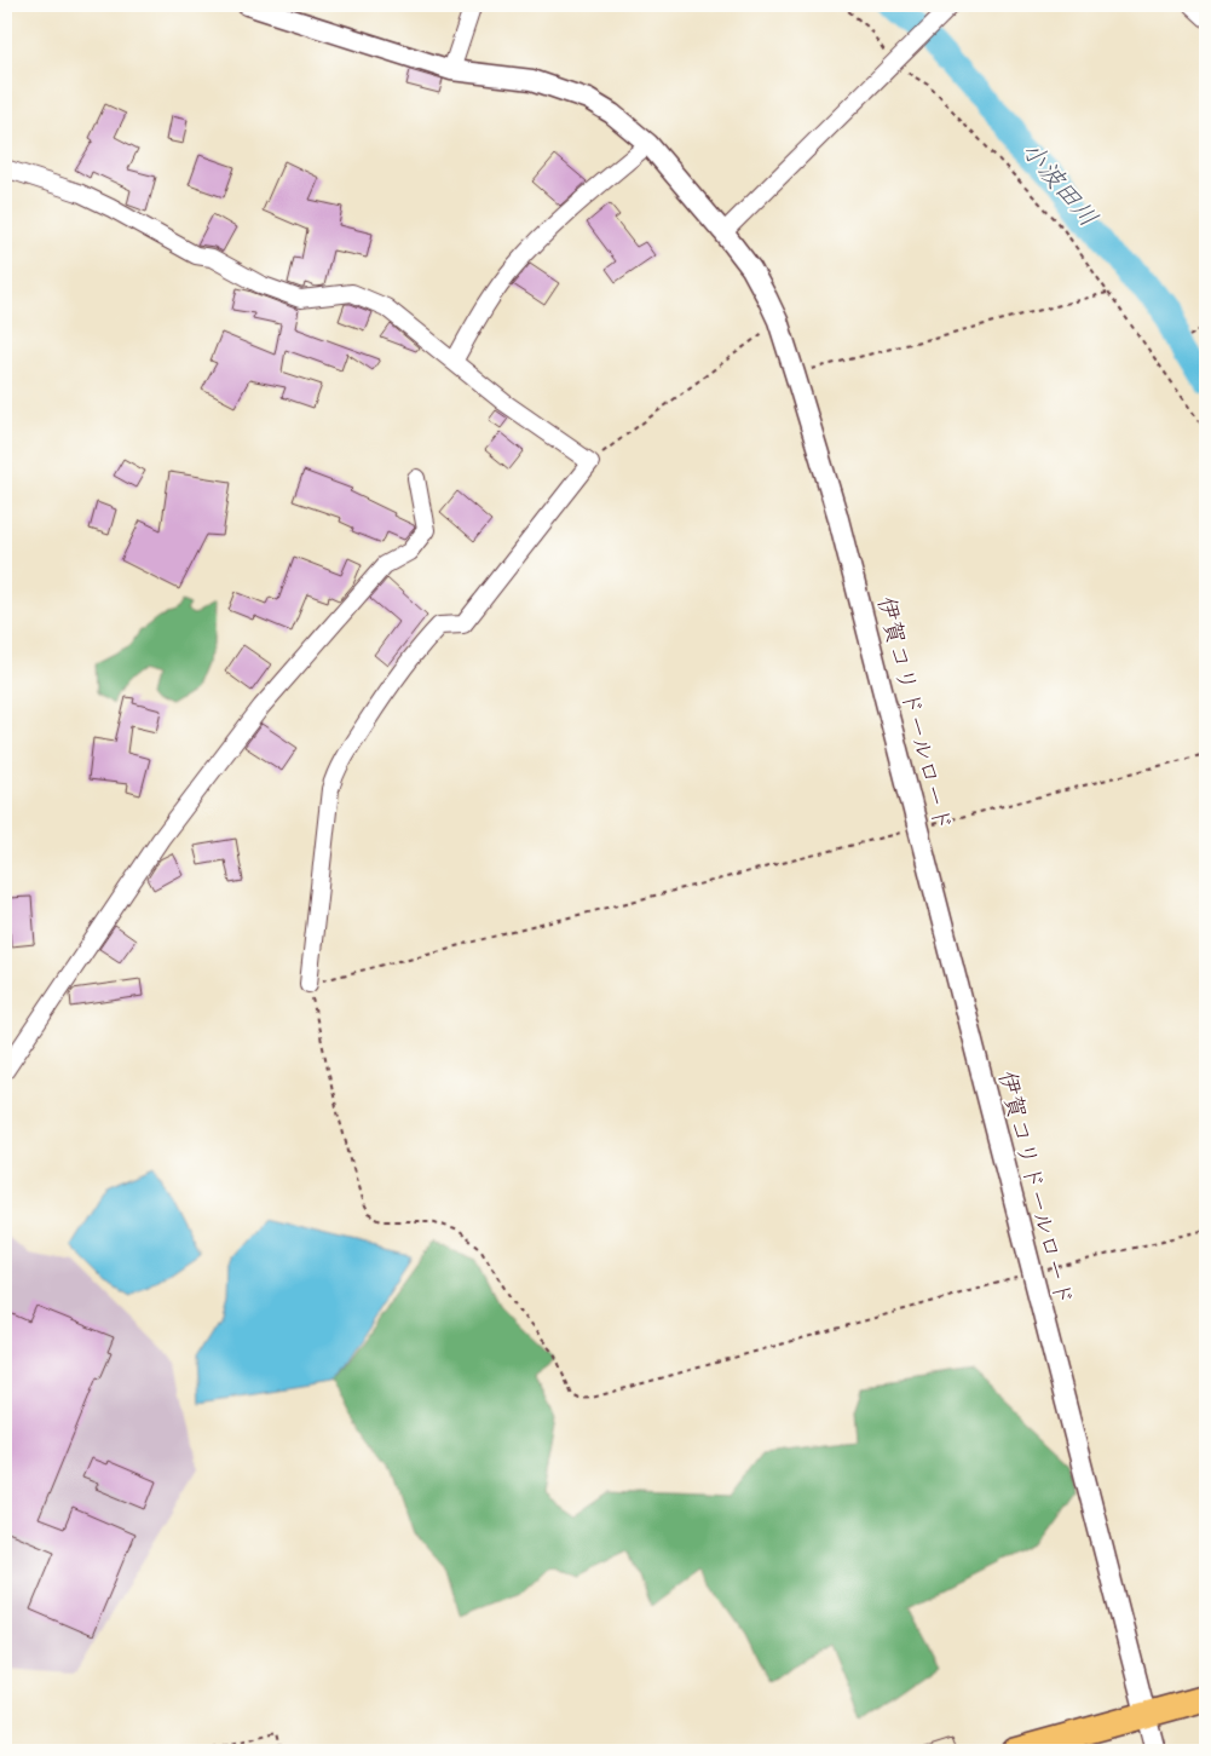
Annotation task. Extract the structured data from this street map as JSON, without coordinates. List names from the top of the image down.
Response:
{
  "streets": {
    "street": ["伊賀コリドールロード"]
  },
  "water": ["小波田川"]
}
